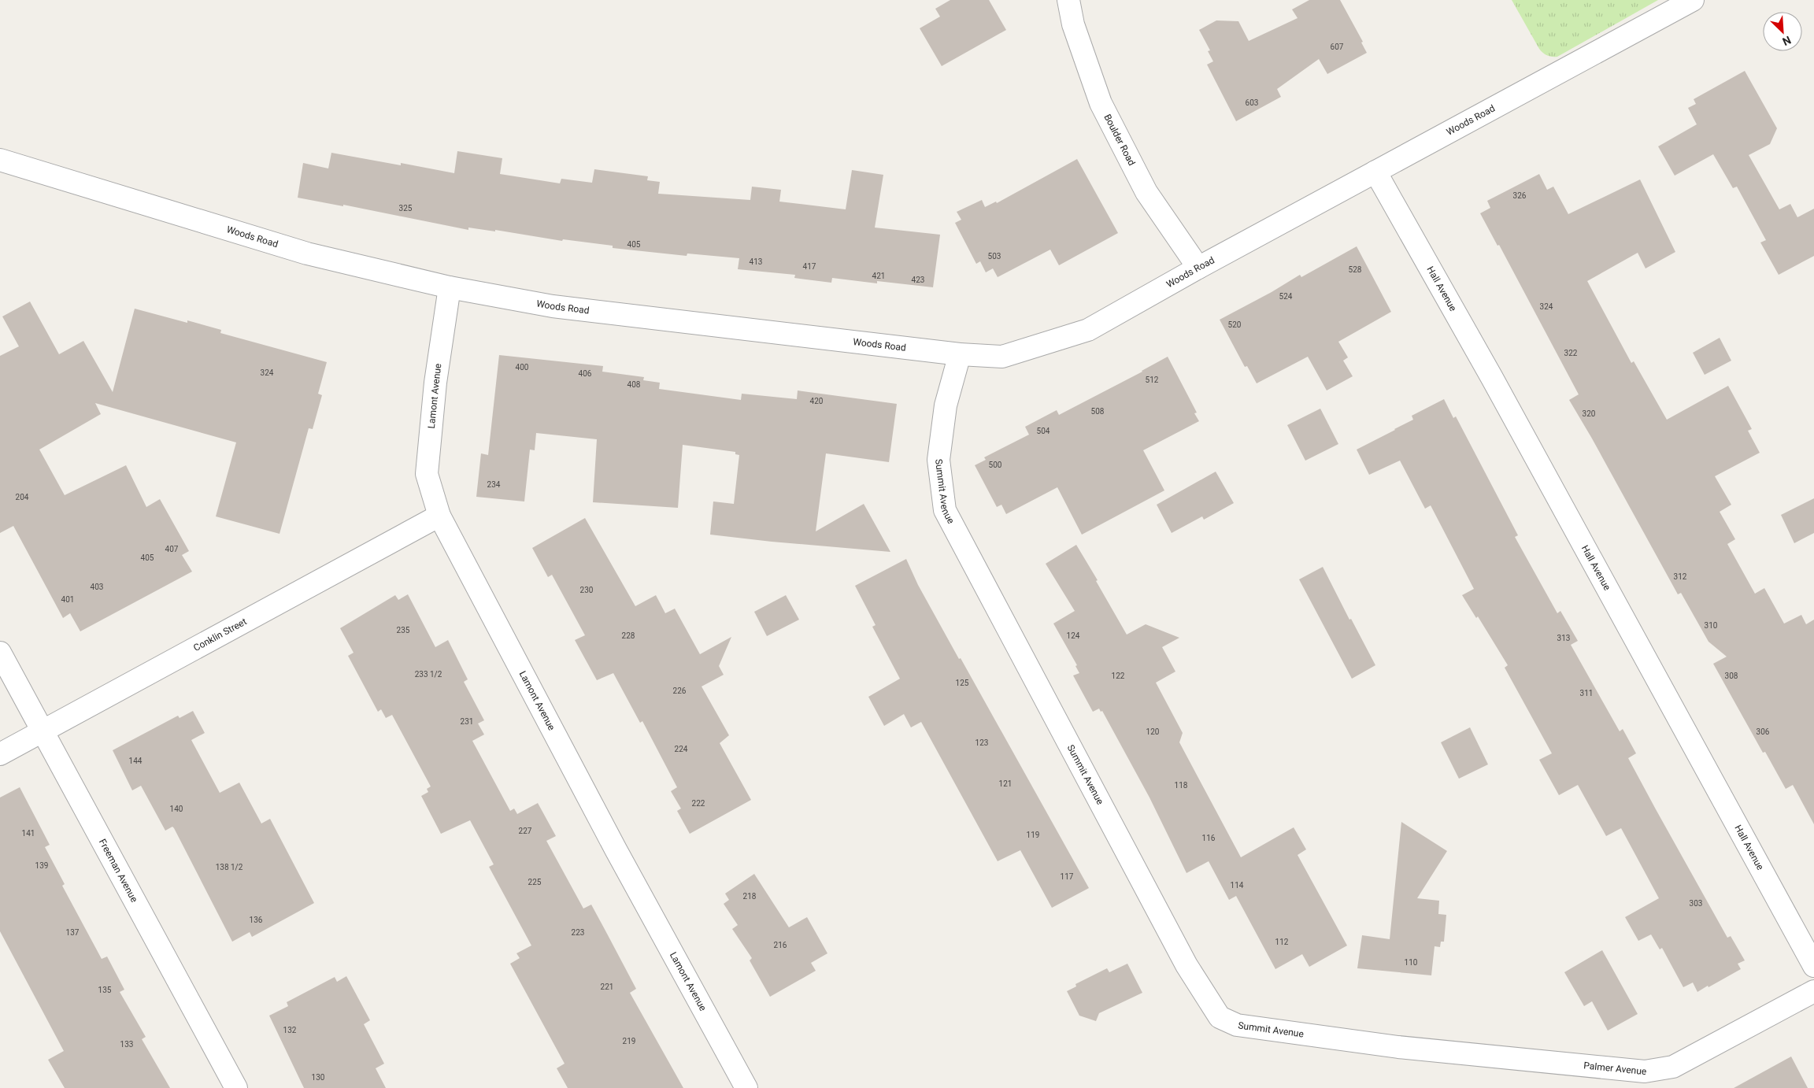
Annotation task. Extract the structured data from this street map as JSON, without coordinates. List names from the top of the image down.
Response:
{
  "streets": {
    "street": [
      "Woods Road",
      "Boulder Road",
      "Hall Avenue",
      "Lamont Avenue",
      "Summit Avenue",
      "Conklin Street",
      "Freeman Avenue",
      "Palmer Avenue"
    ]
  },
  "crossings": [
    ["Woods Road", "Boulder Road"],
    ["Woods Road", "Hall Avenue"],
    ["Woods Road", "Lamont Avenue"],
    ["Woods Road", "Summit Avenue"],
    ["Lamont Avenue", "Conklin Street"],
    ["Summit Avenue", "Palmer Avenue"],
    ["Conklin Street", "Freeman Avenue"]
  ],
  "house_numbers": [
    "607",
    "603",
    "326",
    "325",
    "405",
    "503",
    "413",
    "417",
    "528",
    "421",
    "423",
    "524",
    "324",
    "520",
    "322",
    "400",
    "324",
    "406",
    "512",
    "408",
    "420",
    "508",
    "320",
    "504",
    "500",
    "234",
    "204",
    "407",
    "405",
    "312",
    "403",
    "230",
    "401",
    "310",
    "235",
    "228",
    "124",
    "313",
    "233 1/2",
    "122",
    "308",
    "125",
    "226",
    "311",
    "231",
    "120",
    "306",
    "123",
    "224",
    "144",
    "121",
    "118",
    "222",
    "140",
    "227",
    "141",
    "119",
    "116",
    "139",
    "138 1/2",
    "117",
    "225",
    "114",
    "218",
    "303",
    "136",
    "137",
    "223",
    "112",
    "216",
    "110",
    "221",
    "135",
    "132",
    "219",
    "133",
    "130"
  ],
  "north": "bottom right"
}
